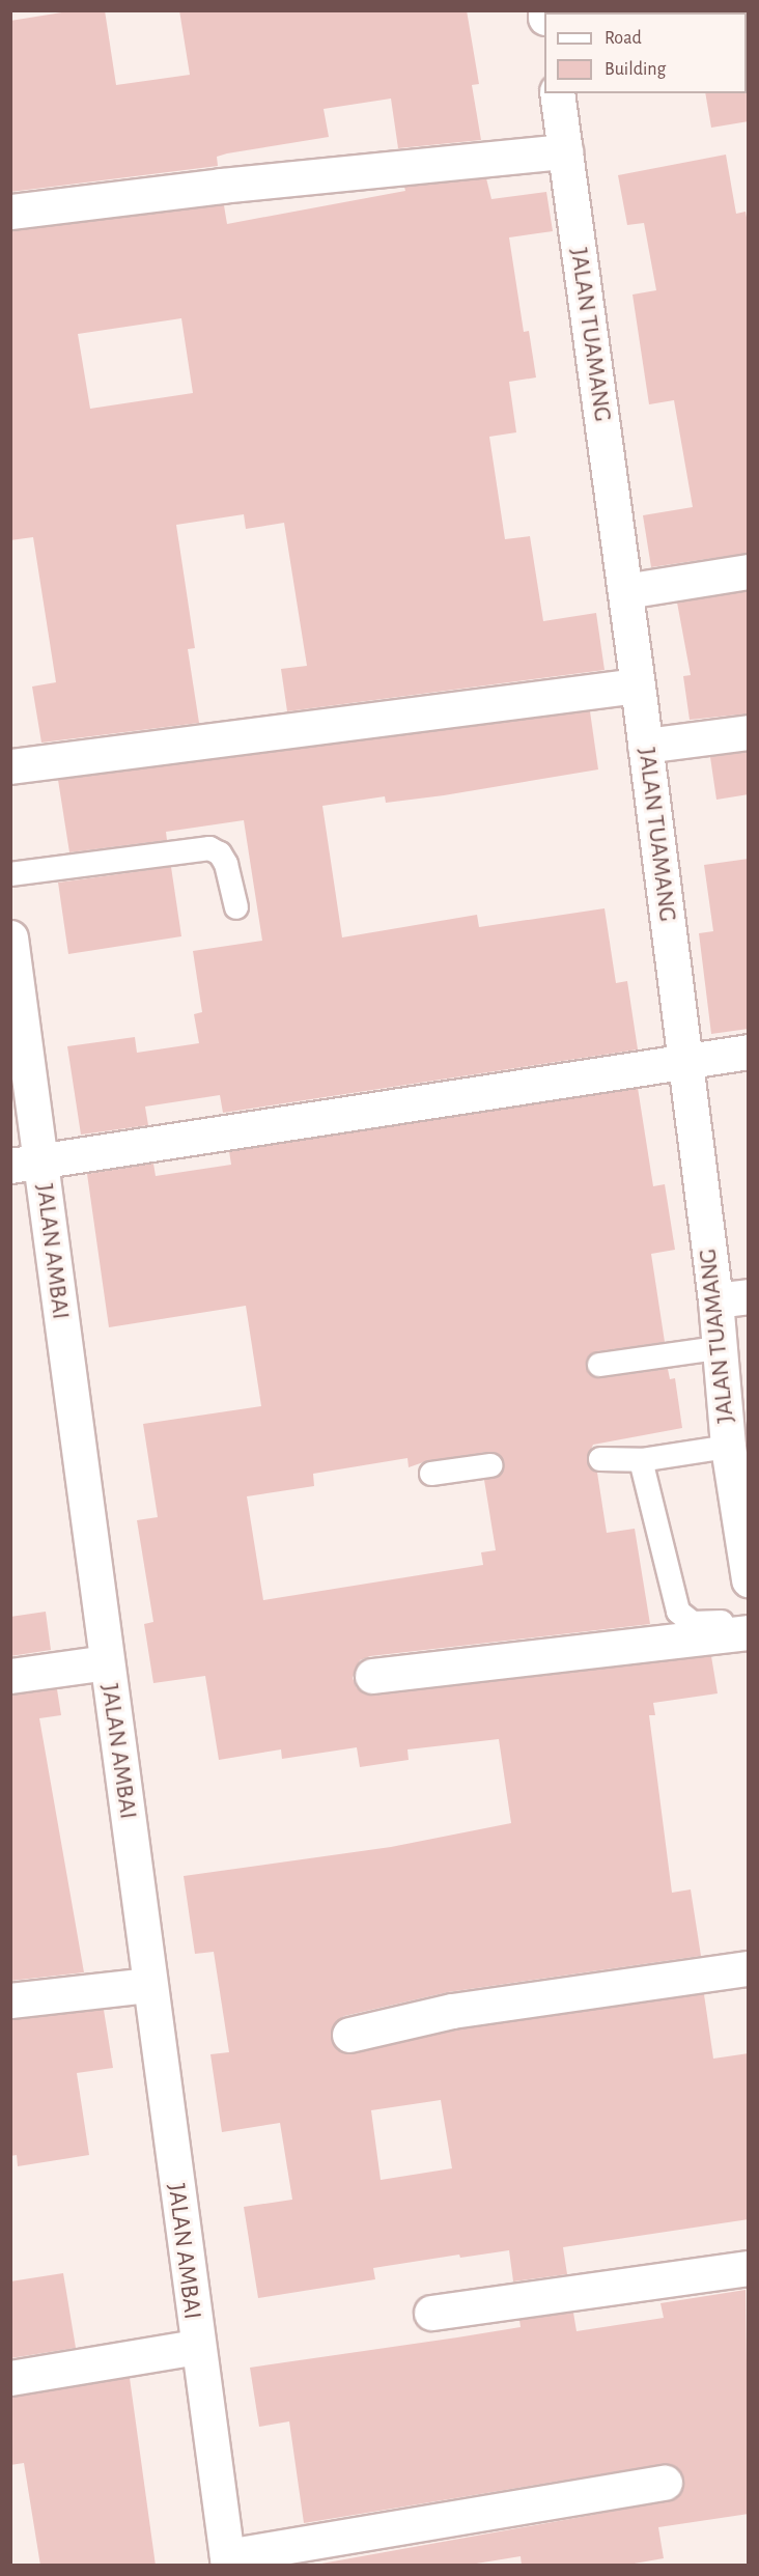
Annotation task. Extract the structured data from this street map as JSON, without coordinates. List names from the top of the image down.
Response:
{
  "streets": {
    "street": ["JALAN TUAMANG", "JALAN AMBAI"]
  },
  "legend": ["Road", "Building"]
}
